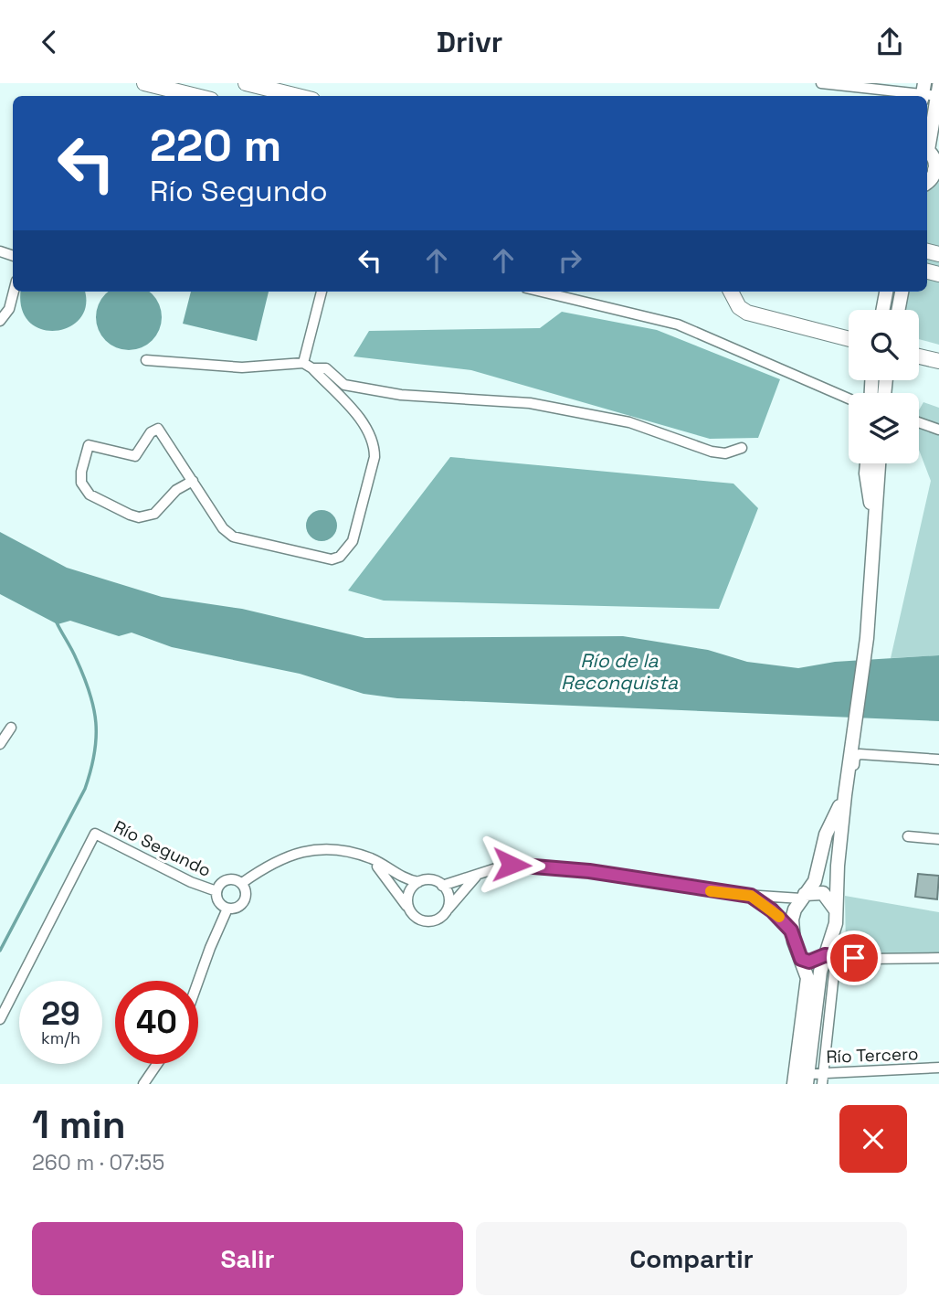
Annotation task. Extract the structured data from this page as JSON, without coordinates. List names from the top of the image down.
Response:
{
  "streets": {
    "street": ["Río Segundo", "Río Tercero"]
  },
  "water": ["Río de la Reconquista"],
  "page": {
    "header": "Drivr",
    "turn": ["220 m", "Río Segundo"],
    "speed": "29 km/h",
    "limit": "40",
    "heading": ["1 min", "260 m · 07:55"],
    "buttons": ["Salir", "Compartir"]
  }
}
